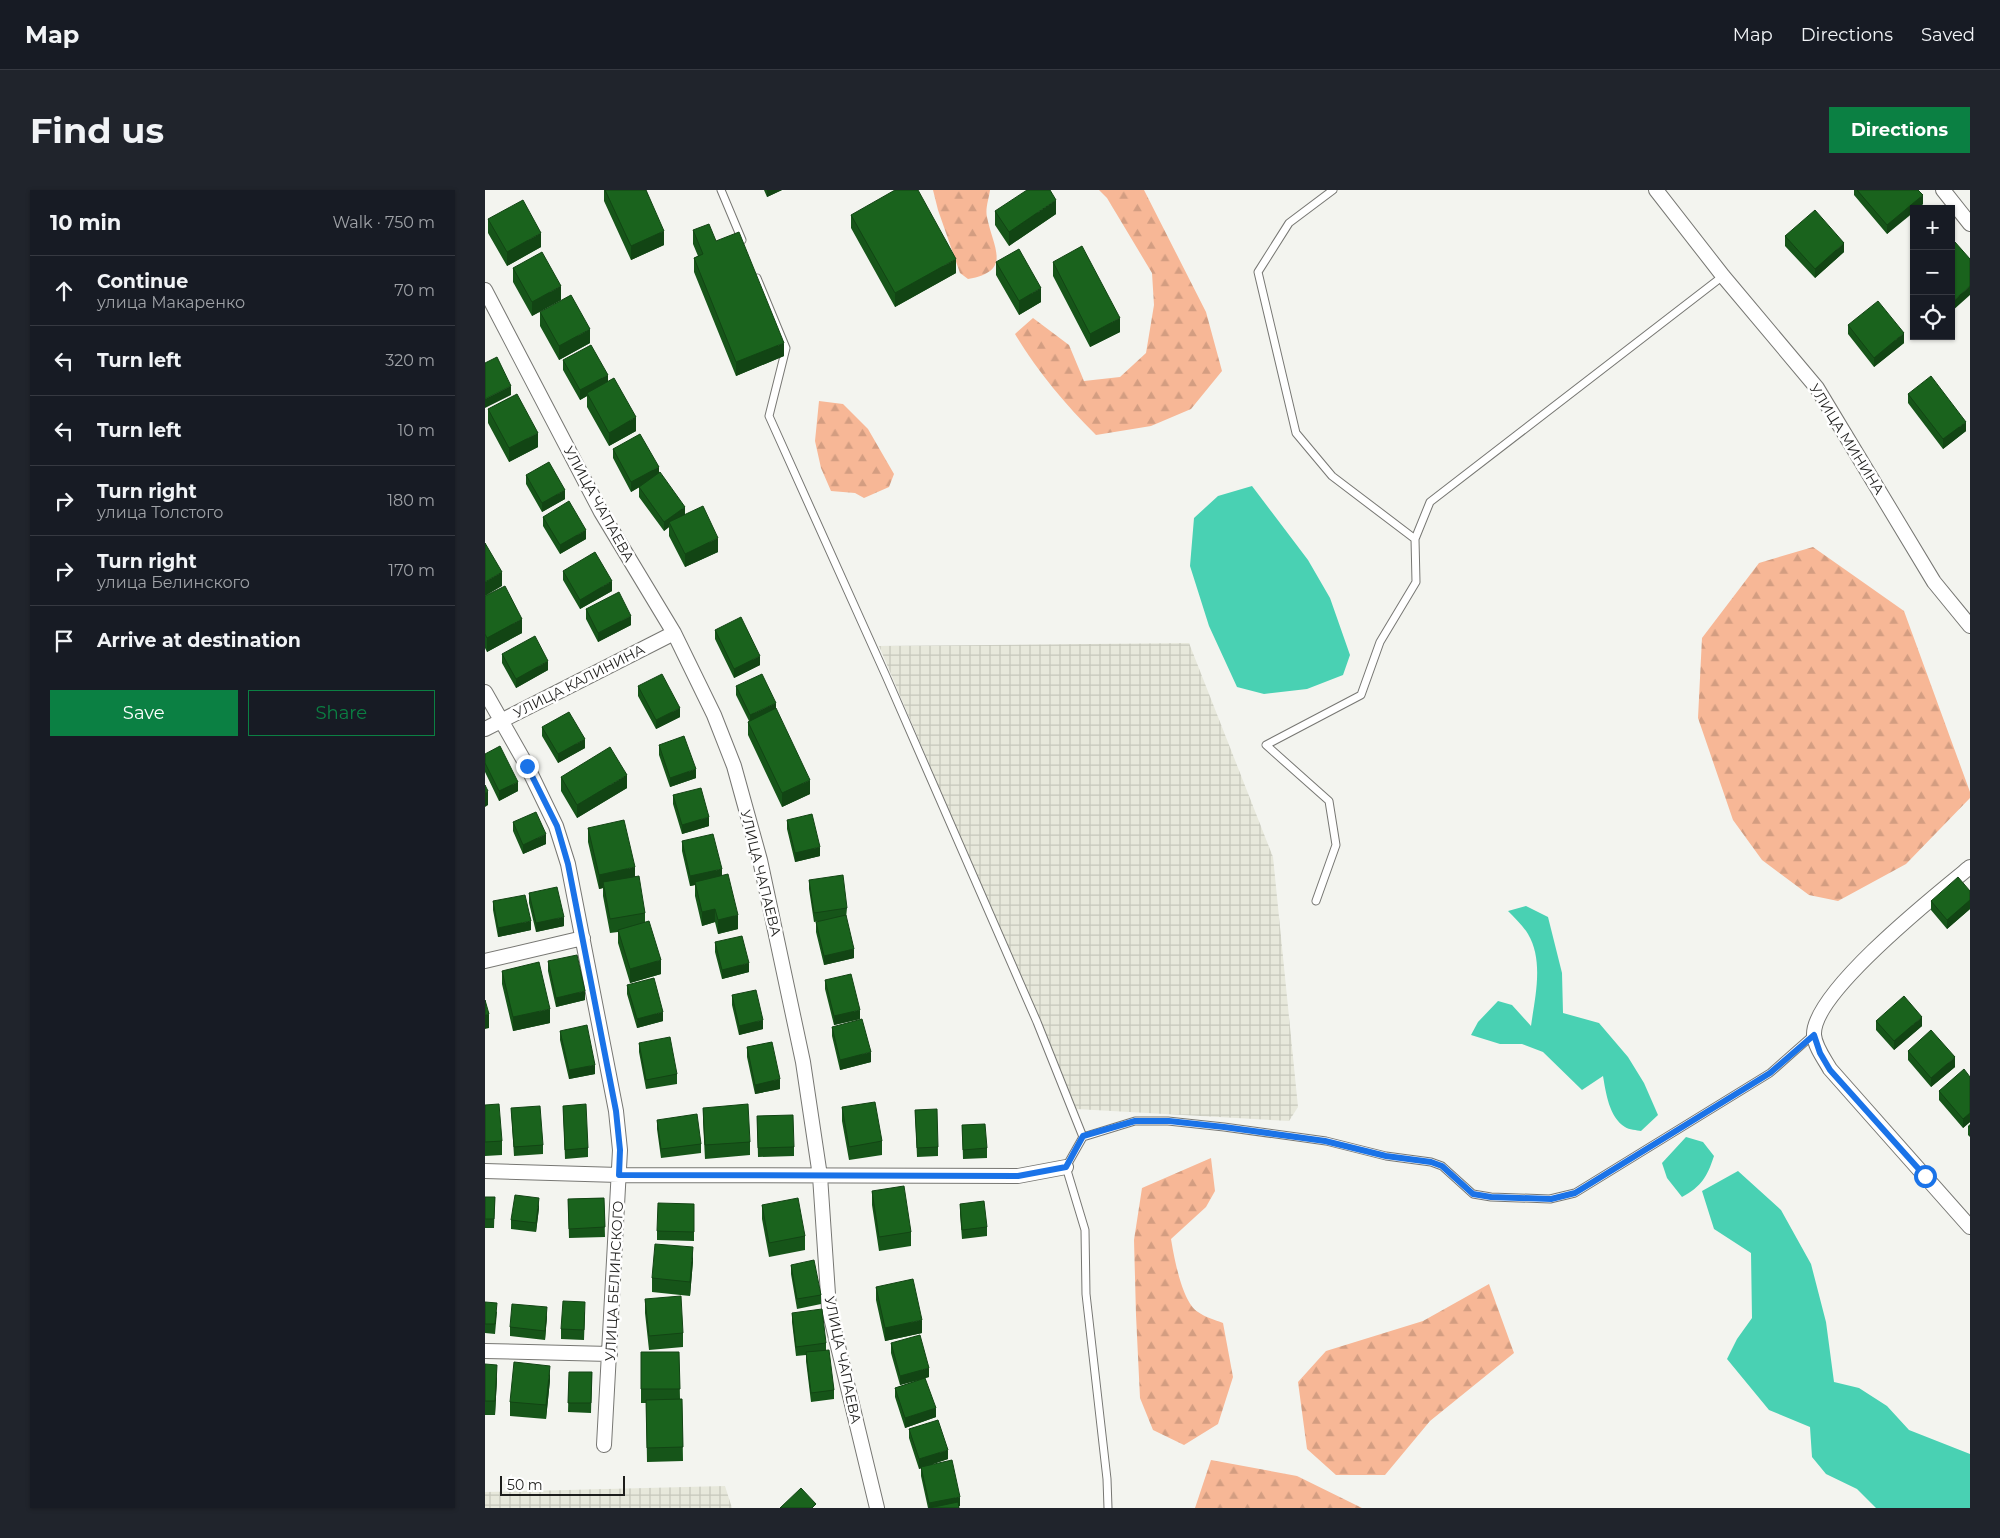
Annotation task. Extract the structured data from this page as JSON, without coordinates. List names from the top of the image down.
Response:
{
  "streets": {
    "street": [
      "УЛИЦА МИНИНА",
      "УЛИЦА ЧАПАЕВА",
      "УЛИЦА КАЛИНИНА",
      "УЛИЦА БЕЛИНСКОГО"
    ]
  },
  "crossings": [
    ["УЛИЦА ЧАПАЕВА", "УЛИЦА КАЛИНИНА"],
    ["УЛИЦА КАЛИНИНА", "УЛИЦА БЕЛИНСКОГО"]
  ],
  "scale_bar": "50 m",
  "page": {
    "header": "Map",
    "nav": ["Map", "Directions", "Saved"],
    "buttons": [
      "Directions",
      ["Save", "Share"]
    ],
    "title": "Find us",
    "heading": ["10 min", "Walk · 750 m"],
    "map_buttons": ["+", "−"],
    "list": [
      ["Continue", "улица Макаренко", "70 m"],
      ["Turn left", "320 m"],
      ["Turn left", "10 m"],
      ["Turn right", "улица Толстого", "180 m"],
      ["Turn right", "улица Белинского", "170 m"],
      "Arrive at destination"
    ],
    "scale": "50 m"
  }
}
